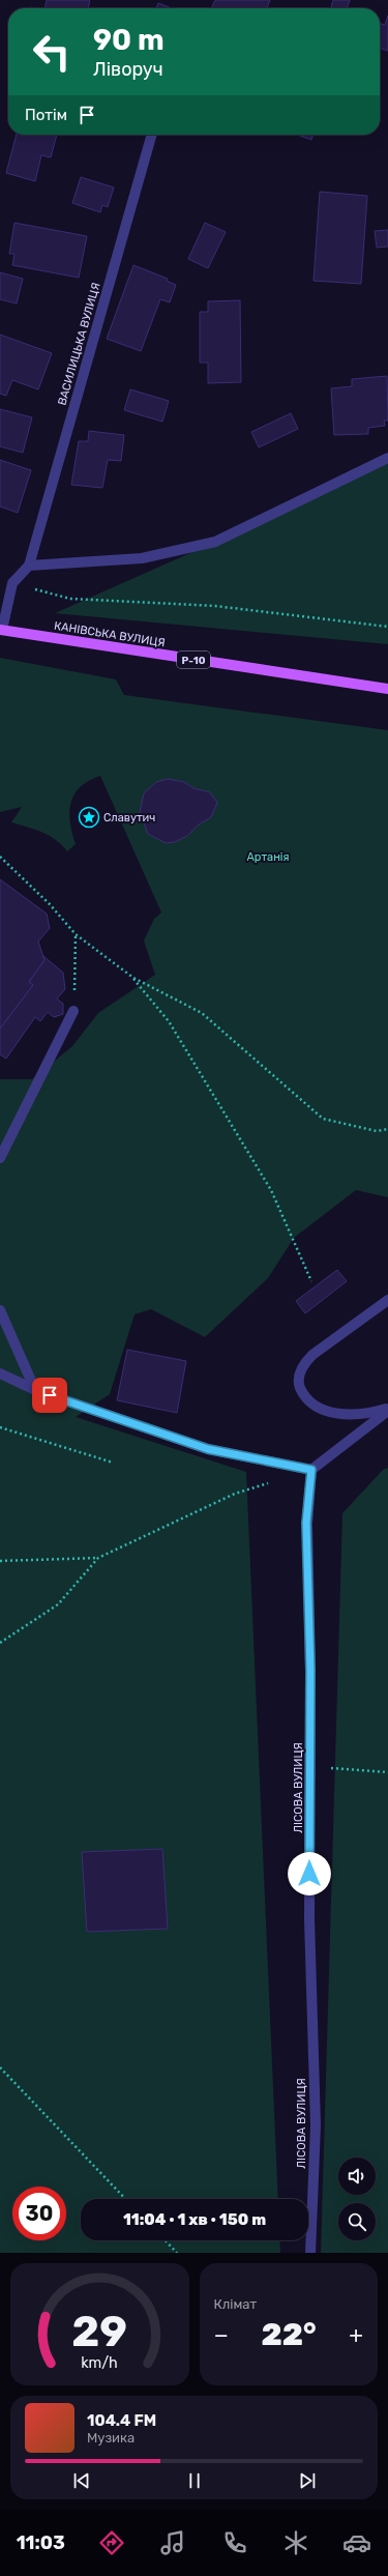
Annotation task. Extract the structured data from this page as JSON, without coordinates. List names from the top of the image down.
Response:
{
  "streets": {
    "main road": ["КАНІВСЬКА ВУЛИЦЯ", "Р-10"],
    "street": ["ВАСИЛИЦЬКА ВУЛИЦЯ", "ЛІСОВА ВУЛИЦЯ"]
  },
  "crossings": [
    ["ВАСИЛИЦЬКА ВУЛИЦЯ", "КАНІВСЬКА ВУЛИЦЯ"]
  ],
  "parks": ["Артанія"],
  "places": {
    "place": ["Славутич"]
  },
  "page": {
    "turn": ["90 m", "Ліворуч"],
    "then": "Потім",
    "limit": "30",
    "trip": "11:04 · 1 хв · 150 m",
    "tile": "Клімат",
    "heat": ["−", "22°", "+"],
    "song": ["104.4 FM", "Музика"],
    "tabs": "11:03",
    "gauge": ["29", "km/h"]
  }
}
